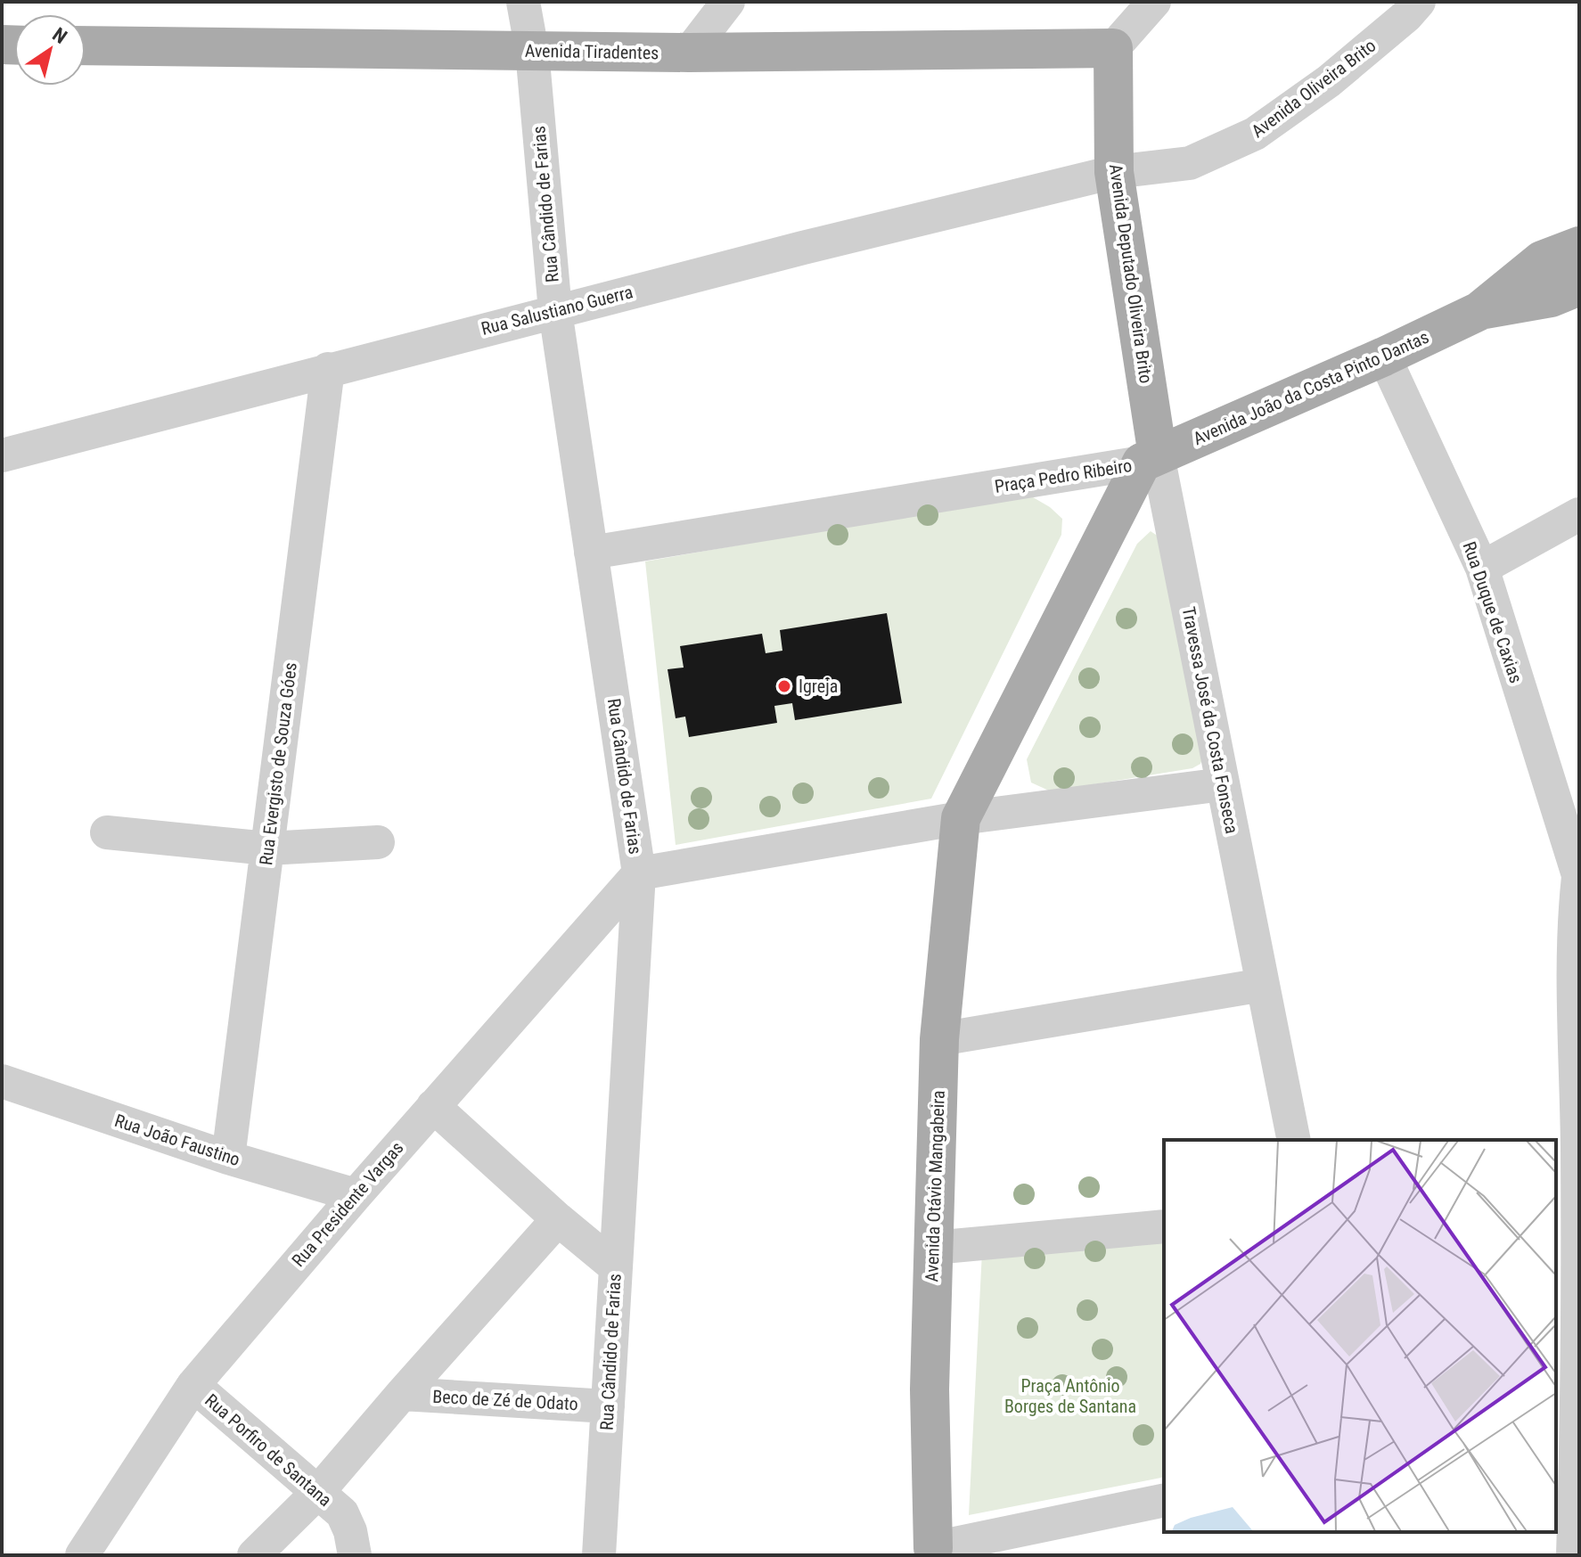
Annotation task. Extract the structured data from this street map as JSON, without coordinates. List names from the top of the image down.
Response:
{
  "streets": {
    "main road": [
      "Avenida Tiradentes",
      "Avenida Deputado Oliveira Brito",
      "Avenida João da Costa Pinto Dantas",
      "Praça Pedro Ribeiro",
      "Avenida Otávio Mangabeira"
    ],
    "street": [
      "Avenida Oliveira Brito",
      "Rua Cândido de Farias",
      "Rua Salustiano Guerra",
      "Rua Duque de Caxias",
      "Travessa José da Costa Fonseca",
      "Rua Evergisto de Souza Góes",
      "Rua João Faustino",
      "Rua Presidente Vargas",
      "Beco de Zé de Odato",
      "Rua Porfiro de Santana"
    ]
  },
  "crossings": [
    ["Avenida Tiradentes", "Rua Cândido de Farias"],
    ["Avenida Tiradentes", "Avenida Deputado Oliveira Brito"],
    ["Avenida Oliveira Brito", "Avenida Deputado Oliveira Brito"],
    ["Avenida Oliveira Brito", "Rua Salustiano Guerra"],
    ["Rua Cândido de Farias", "Rua Salustiano Guerra"],
    ["Rua Cândido de Farias", "Praça Pedro Ribeiro"],
    ["Rua Cândido de Farias", "Rua Presidente Vargas"],
    ["Rua Cândido de Farias", "Beco de Zé de Odato"],
    ["Avenida Deputado Oliveira Brito", "Rua Salustiano Guerra"],
    ["Avenida Deputado Oliveira Brito", "Avenida João da Costa Pinto Dantas"],
    ["Avenida Deputado Oliveira Brito", "Praça Pedro Ribeiro"],
    ["Avenida Deputado Oliveira Brito", "Travessa José da Costa Fonseca"],
    ["Rua Salustiano Guerra", "Rua Evergisto de Souza Góes"],
    ["Avenida João da Costa Pinto Dantas", "Praça Pedro Ribeiro"],
    ["Avenida João da Costa Pinto Dantas", "Rua Duque de Caxias"],
    ["Avenida João da Costa Pinto Dantas", "Travessa José da Costa Fonseca"],
    ["Praça Pedro Ribeiro", "Travessa José da Costa Fonseca"],
    ["Praça Pedro Ribeiro", "Avenida Otávio Mangabeira"],
    ["Rua Evergisto de Souza Góes", "Rua João Faustino"],
    ["Rua João Faustino", "Rua Presidente Vargas"],
    ["Rua Presidente Vargas", "Rua Porfiro de Santana"]
  ],
  "parks": ["Praça Antônio Borges de Santana"],
  "places": ["Igreja"],
  "north": "top right"
}
